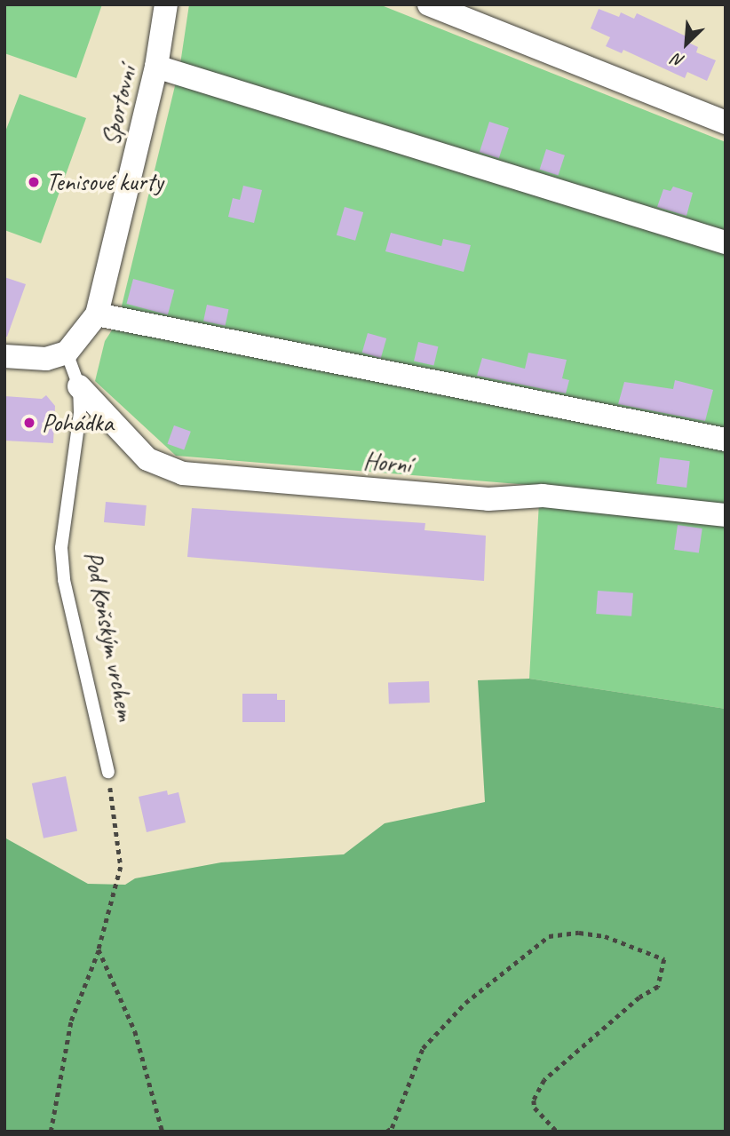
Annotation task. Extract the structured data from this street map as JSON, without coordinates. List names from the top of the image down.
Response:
{
  "streets": {
    "street": ["Sportovní", "Horní"],
    "lane": ["Pod Koňským vrchem"]
  },
  "crossings": [
    ["Sportovní", "Pod Koňským vrchem"],
    ["Horní", "Pod Koňským vrchem"]
  ],
  "places": ["Tenisové kurty", "Pohádka"],
  "north": "bottom left"
}
